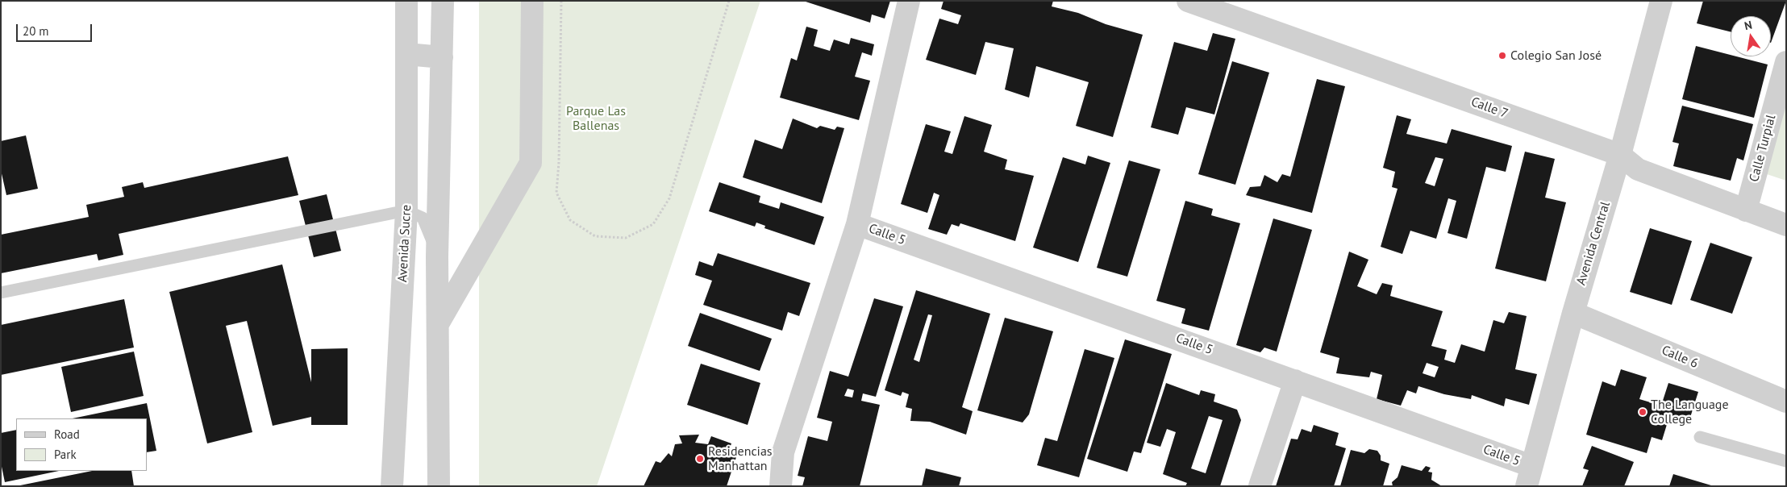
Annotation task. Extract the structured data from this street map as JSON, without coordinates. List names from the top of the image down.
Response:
{
  "streets": {
    "street": [
      "Calle 7",
      "Calle Turpial",
      "Calle 5",
      "Avenida Sucre",
      "Avenida Central",
      "Calle 6"
    ]
  },
  "crossings": [
    ["Calle 7", "Calle Turpial"],
    ["Calle 7", "Avenida Central"],
    ["Calle 5", "Avenida Central"],
    ["Avenida Central", "Calle 6"]
  ],
  "parks": ["Parque Las Ballenas"],
  "places": ["Colegio San José", "The Language College", "Residencias Manhattan"],
  "legend": ["Road", "Park"],
  "scale_bar": "20 m",
  "north": "top"
}
